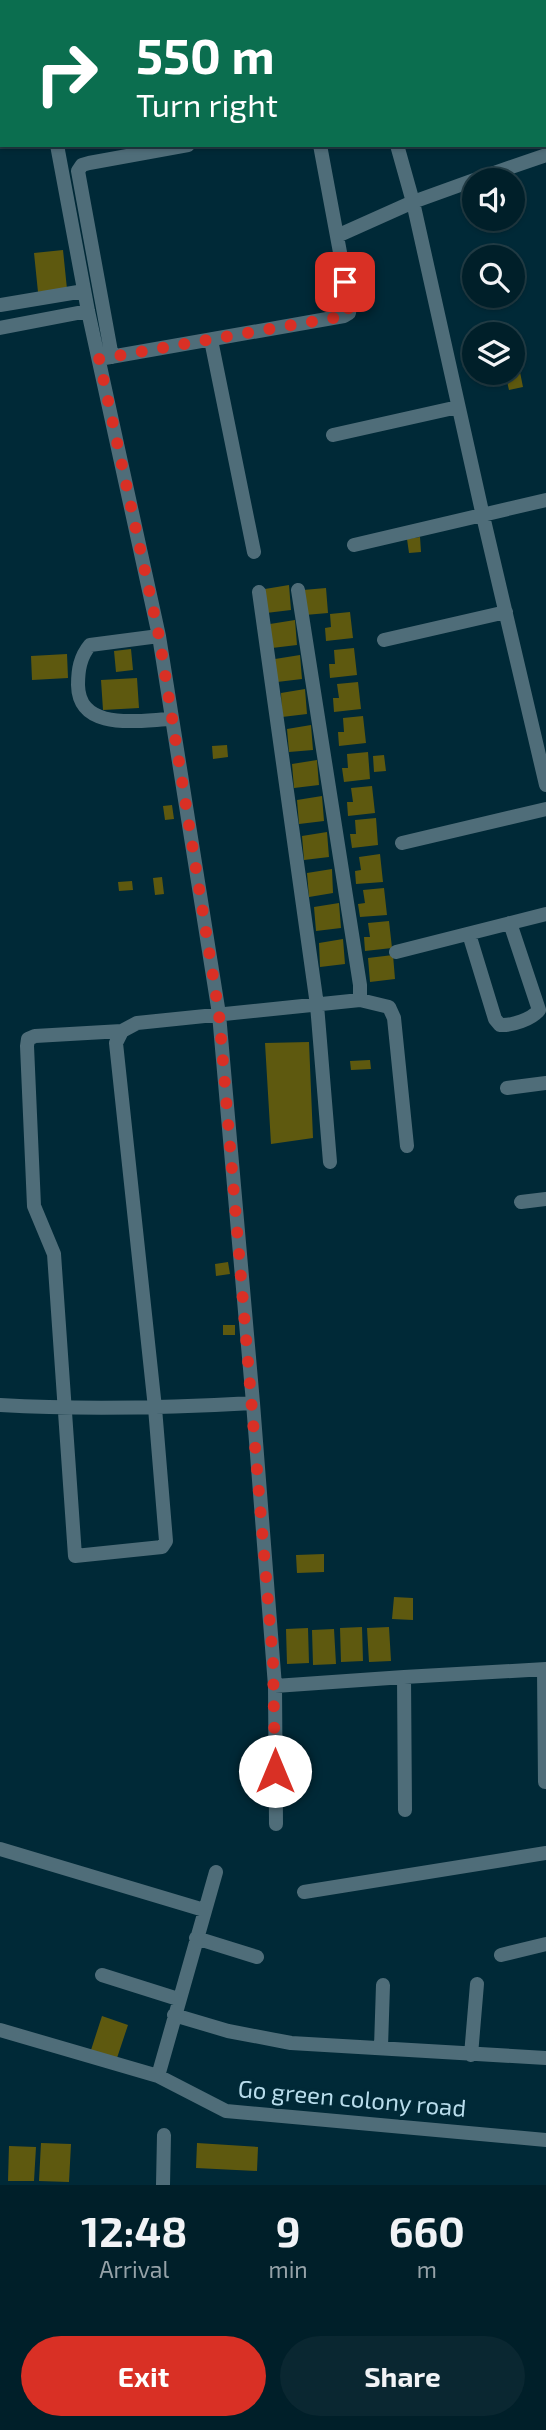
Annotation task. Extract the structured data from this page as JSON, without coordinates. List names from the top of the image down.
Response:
{
  "streets": {
    "street": ["Go green colony road"]
  },
  "page": {
    "turn": ["550 m", "Turn right"],
    "eta": [
      "12:48",
      "Arrival",
      "9",
      "min",
      "660",
      "m"
    ],
    "buttons": ["Exit", "Share"]
  }
}
